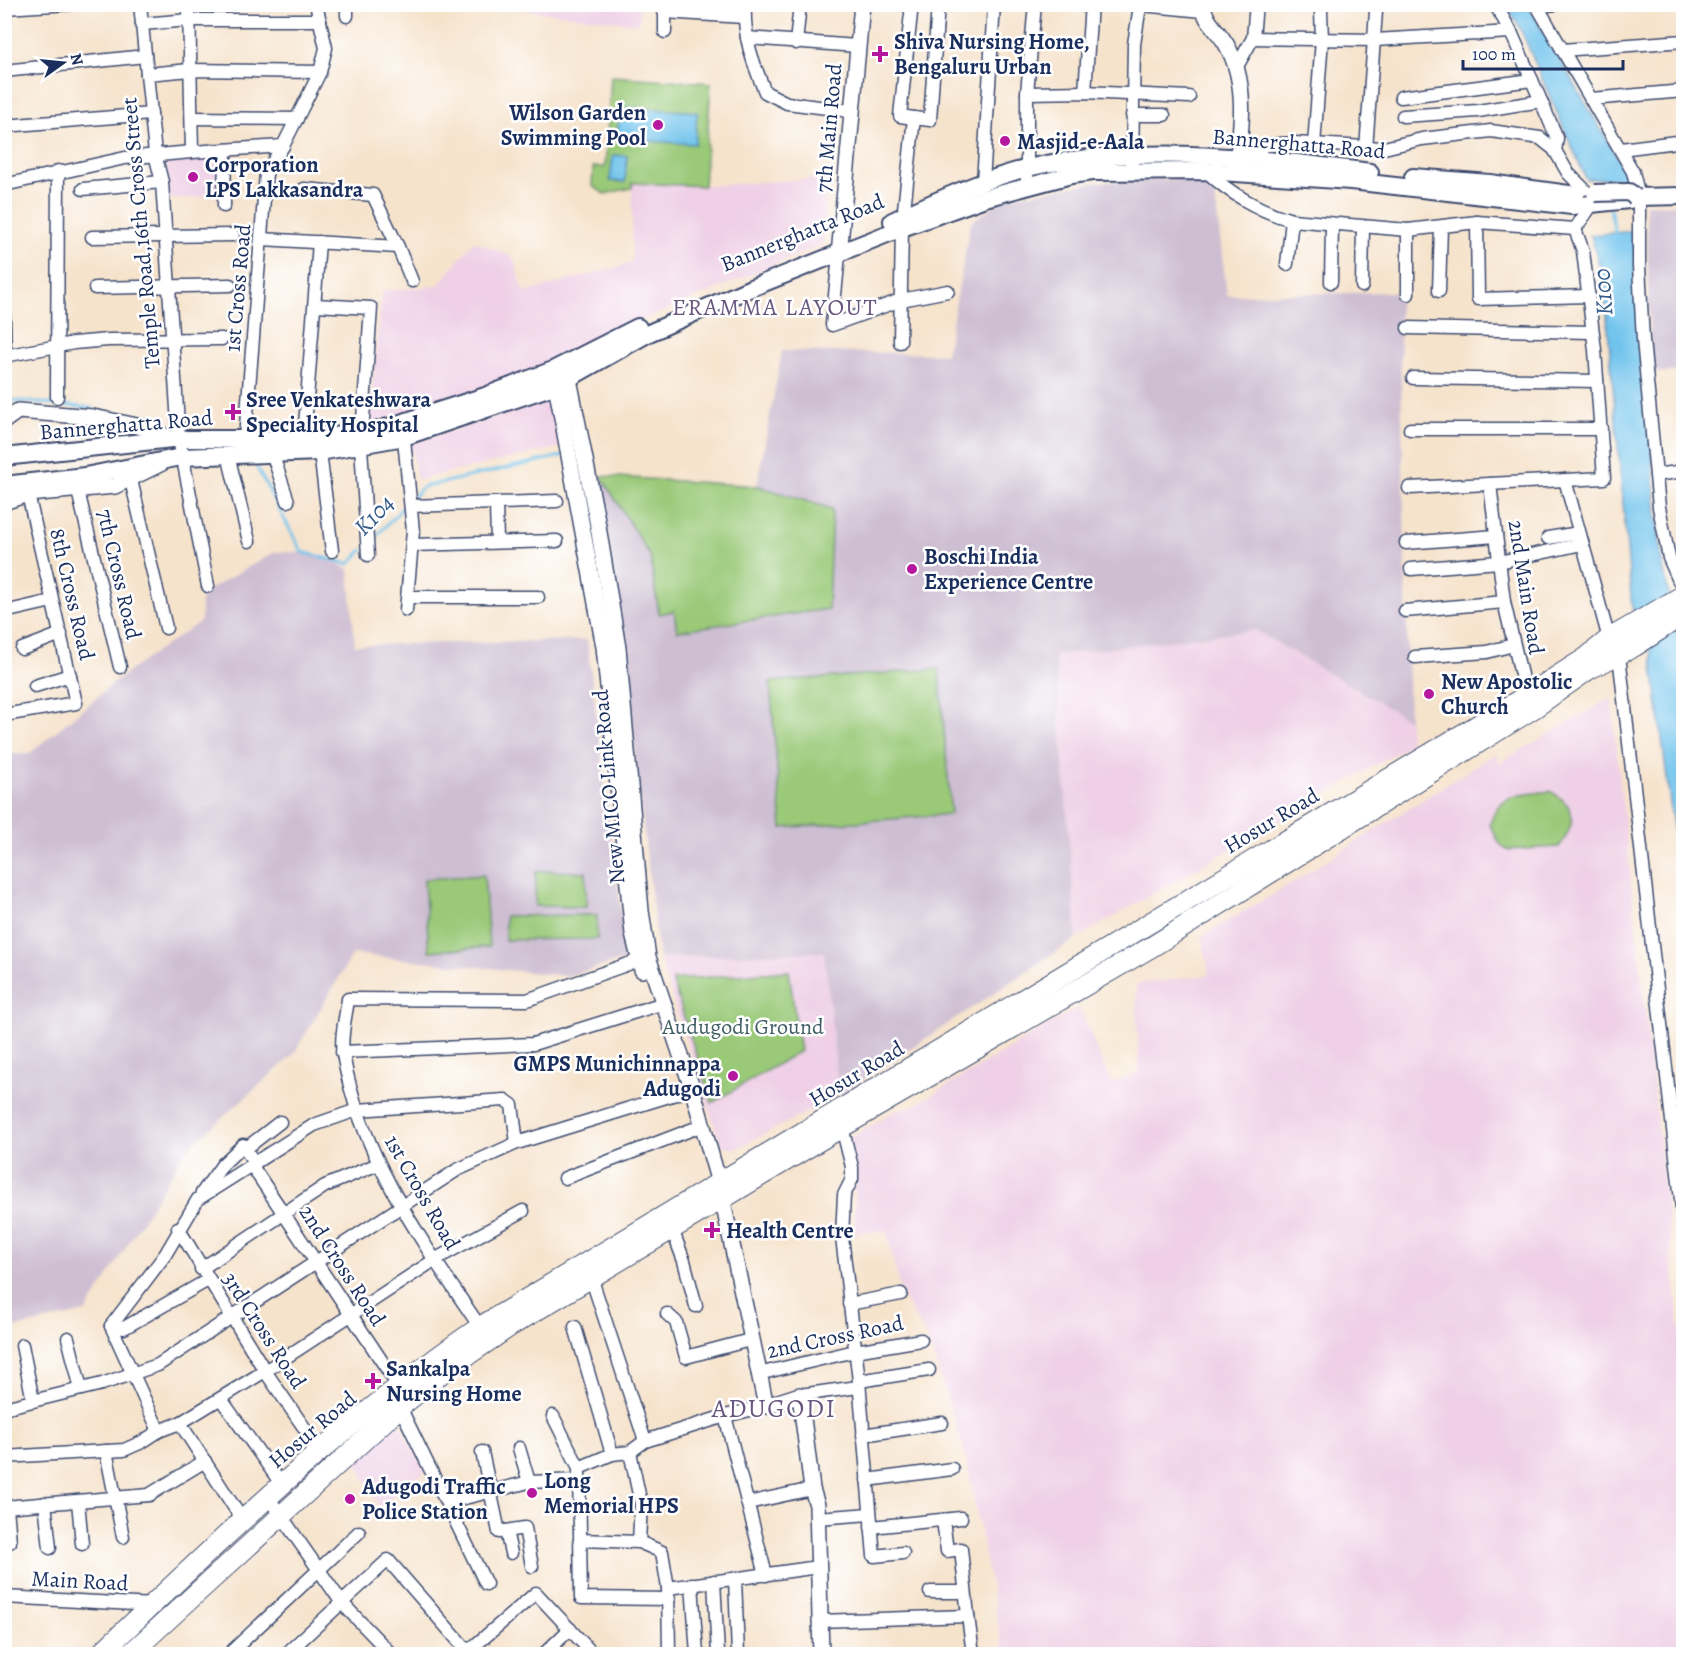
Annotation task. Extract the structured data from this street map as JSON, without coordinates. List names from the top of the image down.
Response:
{
  "streets": {
    "main road": ["Bannerghatta Road", "Hosur Road"],
    "street": [
      "7th Main Road",
      "Temple Road,16th Cross Street",
      "1st Cross Road",
      "7th Cross Road",
      "2nd Main Road",
      "8th Cross Road",
      "New MICO Link Road",
      "2nd Cross Road",
      "3rd Cross Road",
      "Main Road"
    ]
  },
  "crossings": [
    ["7th Main Road", "Bannerghatta Road"],
    ["Bannerghatta Road", "Temple Road,16th Cross Street"],
    ["Bannerghatta Road", "1st Cross Road"],
    ["Bannerghatta Road", "New MICO Link Road"],
    ["1st Cross Road", "New MICO Link Road"],
    ["1st Cross Road", "Hosur Road"],
    ["2nd Main Road", "Hosur Road"],
    ["New MICO Link Road", "Hosur Road"],
    ["Hosur Road", "2nd Cross Road"],
    ["Hosur Road", "3rd Cross Road"],
    ["Hosur Road", "Main Road"]
  ],
  "districts": ["ERAMMA LAYOUT", "ADUGODI"],
  "water": ["K100", "K104"],
  "parks": ["Audugodi Ground"],
  "places": {
    "health": [
      "Shiva Nursing Home, Bengaluru Urban",
      "Sree Venkateshwara Speciality Hospital",
      "Health Centre",
      "Sankalpa Nursing Home"
    ],
    "other": [
      "Wilson Garden Swimming Pool",
      "Masjid-e-Aala",
      "Corporation LPS Lakkasandra",
      "Boschi India Experience Centre",
      "New Apostolic Church",
      "GMPS Munichinnappa Adugodi",
      "Long Memorial HPS",
      "Adugodi Traffic Police Station"
    ]
  },
  "scale_bar": "100 m",
  "north": "right"
}
